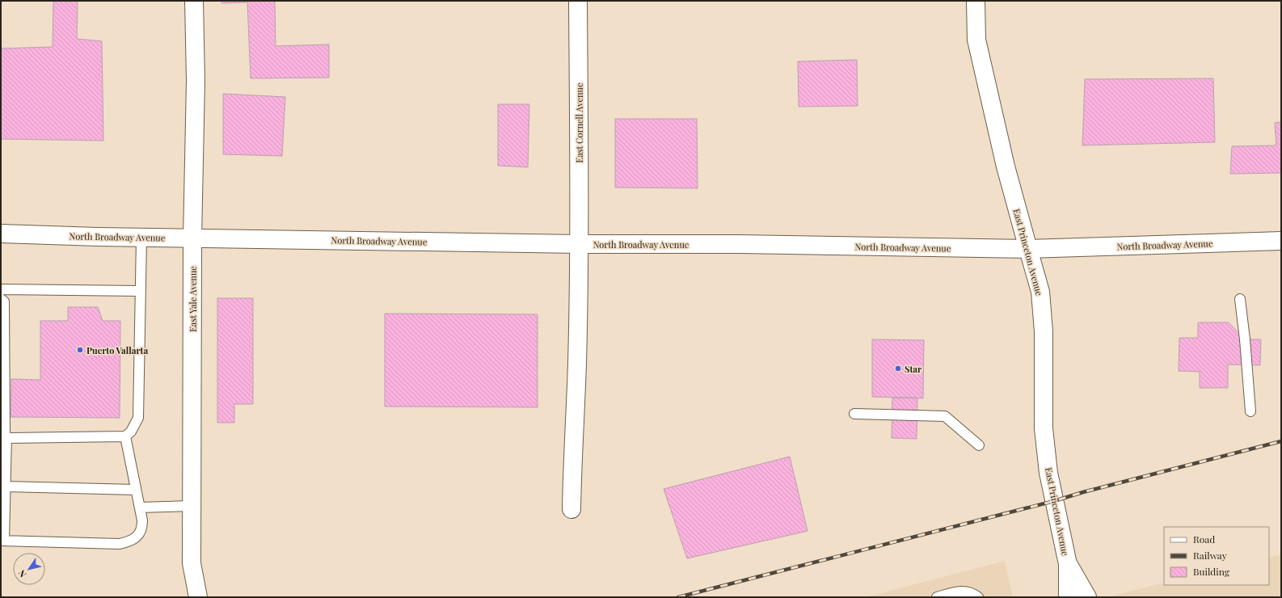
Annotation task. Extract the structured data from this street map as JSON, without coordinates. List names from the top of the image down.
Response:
{
  "streets": {
    "street": [
      "East Cornell Avenue",
      "North Broadway Avenue",
      "East Princeton Avenue",
      "East Yale Avenue"
    ]
  },
  "crossings": [
    ["East Cornell Avenue", "North Broadway Avenue"],
    ["North Broadway Avenue", "East Princeton Avenue"],
    ["North Broadway Avenue", "East Yale Avenue"]
  ],
  "places": ["Puerto Vallarta", "Star"],
  "legend": ["Road", "Railway", "Building"],
  "north": "bottom left"
}
